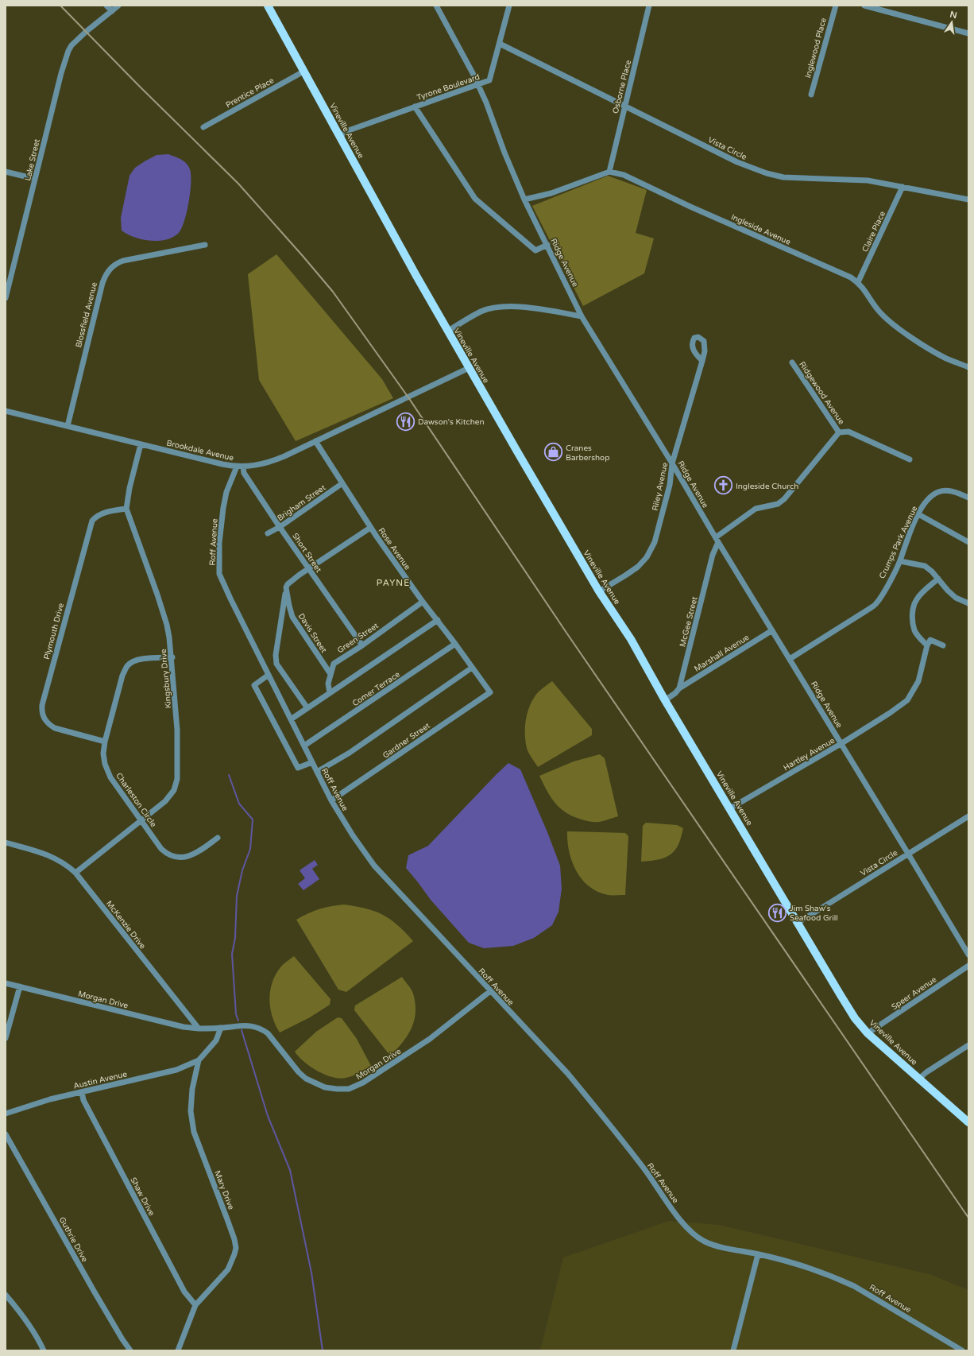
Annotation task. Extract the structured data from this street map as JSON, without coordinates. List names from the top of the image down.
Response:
{
  "streets": {
    "main road": ["Vineville Avenue"],
    "street": [
      "Inglewood Place",
      "Tyrone Boulevard",
      "Osborne Place",
      "Prentice Place",
      "Vista Circle",
      "Lake Street",
      "Ingleside Avenue",
      "Claire Place",
      "Ridge Avenue",
      "Blossfield Avenue",
      "Ridgewood Avenue",
      "Brookdale Avenue",
      "Riley Avenue",
      "Brigham Street",
      "Roff Avenue",
      "Crumps Park Avenue",
      "Rose Avenue",
      "Short Street",
      "McGee Street",
      "Plymouth Drive",
      "Davis Street",
      "Green Street",
      "Marshall Avenue",
      "Kingsbury Drive",
      "Comer Terrace",
      "Gardner Street",
      "Hartley Avenue",
      "Charleston Circle",
      "McKenzie Drive",
      "Speer Avenue",
      "Morgan Drive",
      "Austin Avenue",
      "Mary Drive",
      "Shaw Drive",
      "Guthrie Drive"
    ]
  },
  "crossings": [
    ["Tyrone Boulevard", "Vineville Avenue"],
    ["Tyrone Boulevard", "Vista Circle"],
    ["Tyrone Boulevard", "Ridge Avenue"],
    ["Osborne Place", "Vista Circle"],
    ["Osborne Place", "Ingleside Avenue"],
    ["Prentice Place", "Vineville Avenue"],
    ["Vineville Avenue", "Vista Circle"],
    ["Vineville Avenue", "Brookdale Avenue"],
    ["Vineville Avenue", "Riley Avenue"],
    ["Vineville Avenue", "Hartley Avenue"],
    ["Vineville Avenue", "Speer Avenue"],
    ["Vista Circle", "Claire Place"],
    ["Vista Circle", "Ridge Avenue"],
    ["Ingleside Avenue", "Claire Place"],
    ["Ridge Avenue", "Ridgewood Avenue"],
    ["Ridge Avenue", "Riley Avenue"],
    ["Ridge Avenue", "Crumps Park Avenue"],
    ["Ridge Avenue", "McGee Street"],
    ["Ridge Avenue", "Marshall Avenue"],
    ["Ridge Avenue", "Hartley Avenue"],
    ["Blossfield Avenue", "Brookdale Avenue"],
    ["Ridgewood Avenue", "McGee Street"],
    ["Brookdale Avenue", "Roff Avenue"],
    ["Brookdale Avenue", "Rose Avenue"],
    ["Brookdale Avenue", "Short Street"],
    ["Brookdale Avenue", "Kingsbury Drive"],
    ["Brigham Street", "Rose Avenue"],
    ["Brigham Street", "Short Street"],
    ["Roff Avenue", "Short Street"],
    ["Roff Avenue", "Comer Terrace"],
    ["Roff Avenue", "Gardner Street"],
    ["Roff Avenue", "Morgan Drive"],
    ["Rose Avenue", "Green Street"],
    ["Rose Avenue", "Comer Terrace"],
    ["Rose Avenue", "Gardner Street"],
    ["Short Street", "Green Street"],
    ["McGee Street", "Marshall Avenue"],
    ["Plymouth Drive", "Kingsbury Drive"],
    ["Plymouth Drive", "Charleston Circle"],
    ["Davis Street", "Green Street"],
    ["Kingsbury Drive", "Charleston Circle"],
    ["Kingsbury Drive", "McKenzie Drive"],
    ["McKenzie Drive", "Morgan Drive"],
    ["Morgan Drive", "Mary Drive"],
    ["Austin Avenue", "Mary Drive"],
    ["Austin Avenue", "Shaw Drive"],
    ["Mary Drive", "Shaw Drive"]
  ],
  "districts": ["PAYNE"],
  "places": {
    "restaurant": ["Dawson's Kitchen", "Jim Shaw's Seafood Grill"],
    "shop": ["Cranes Barbershop"],
    "church": ["Ingleside Church"]
  },
  "north": "top"
}
